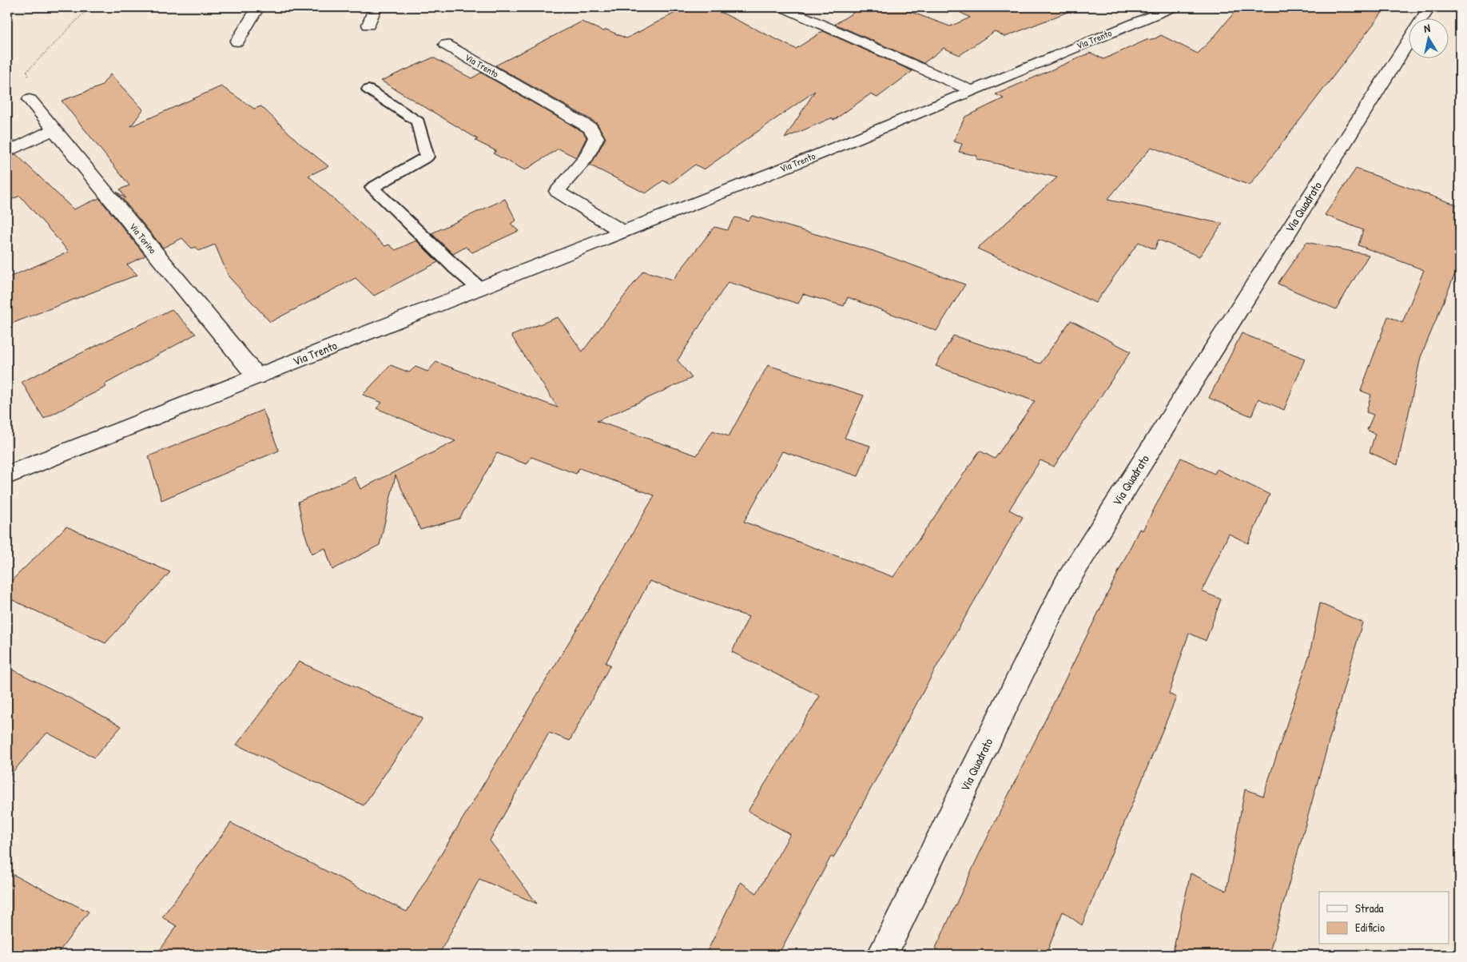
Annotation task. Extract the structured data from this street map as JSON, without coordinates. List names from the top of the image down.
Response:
{
  "streets": {
    "street": ["Via Trento", "Via Quadrato", "Via Torino"]
  },
  "crossings": [
    ["Via Trento", "Via Torino"]
  ],
  "legend": ["Strada", "Edificio"],
  "north": "top"
}
